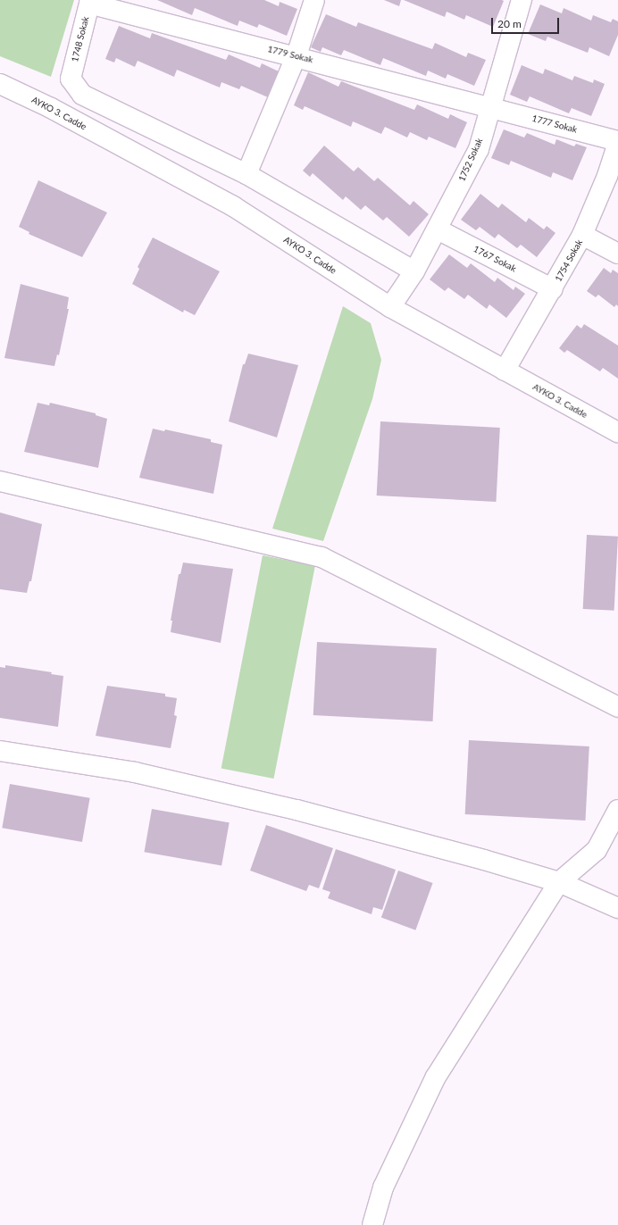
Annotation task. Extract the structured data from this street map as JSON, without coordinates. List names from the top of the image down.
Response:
{
  "streets": {
    "street": [
      "1748 Sokak",
      "1779 Sokak",
      "AYKO 3. Cadde",
      "1777 Sokak",
      "1752 Sokak",
      "1767 Sokak",
      "1754 Sokak"
    ]
  },
  "crossings": [
    ["1748 Sokak", "1779 Sokak"],
    ["1779 Sokak", "1777 Sokak"],
    ["1779 Sokak", "1752 Sokak"],
    ["AYKO 3. Cadde", "1752 Sokak"],
    ["AYKO 3. Cadde", "1754 Sokak"],
    ["1777 Sokak", "1752 Sokak"],
    ["1777 Sokak", "1754 Sokak"],
    ["1752 Sokak", "1767 Sokak"],
    ["1767 Sokak", "1754 Sokak"]
  ],
  "scale_bar": "20 m"
}
